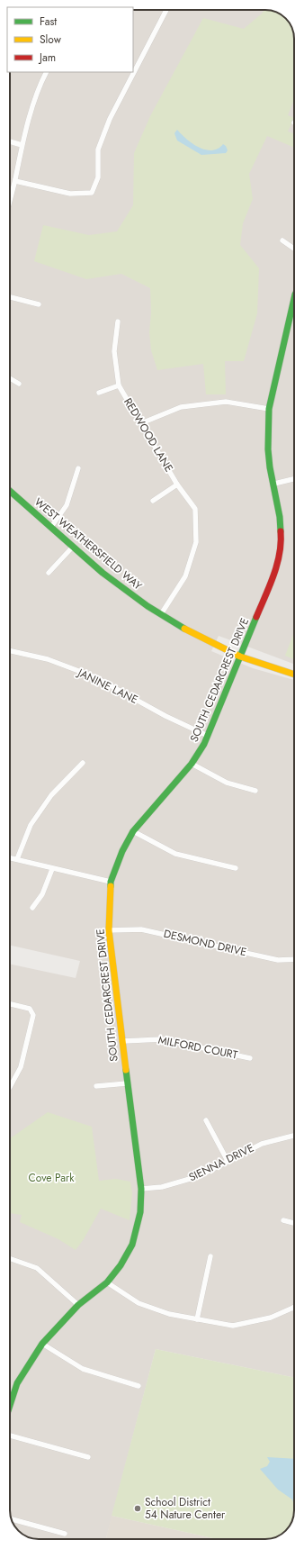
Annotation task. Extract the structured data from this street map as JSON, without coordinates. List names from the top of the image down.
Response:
{
  "streets": {
    "street": [
      "REDWOOD LANE",
      "WEST WEATHERSFIELD WAY",
      "SOUTH CEDARCREST DRIVE",
      "JANINE LANE",
      "DESMOND DRIVE",
      "MILFORD COURT",
      "SIENNA DRIVE"
    ]
  },
  "crossings": [
    ["REDWOOD LANE", "WEST WEATHERSFIELD WAY"],
    ["WEST WEATHERSFIELD WAY", "SOUTH CEDARCREST DRIVE"],
    ["SOUTH CEDARCREST DRIVE", "JANINE LANE"],
    ["SOUTH CEDARCREST DRIVE", "DESMOND DRIVE"],
    ["SOUTH CEDARCREST DRIVE", "MILFORD COURT"],
    ["SOUTH CEDARCREST DRIVE", "SIENNA DRIVE"]
  ],
  "parks": ["Cove Park"],
  "places": ["School District 54 Nature Center"],
  "legend": ["Fast", "Slow", "Jam"]
}
